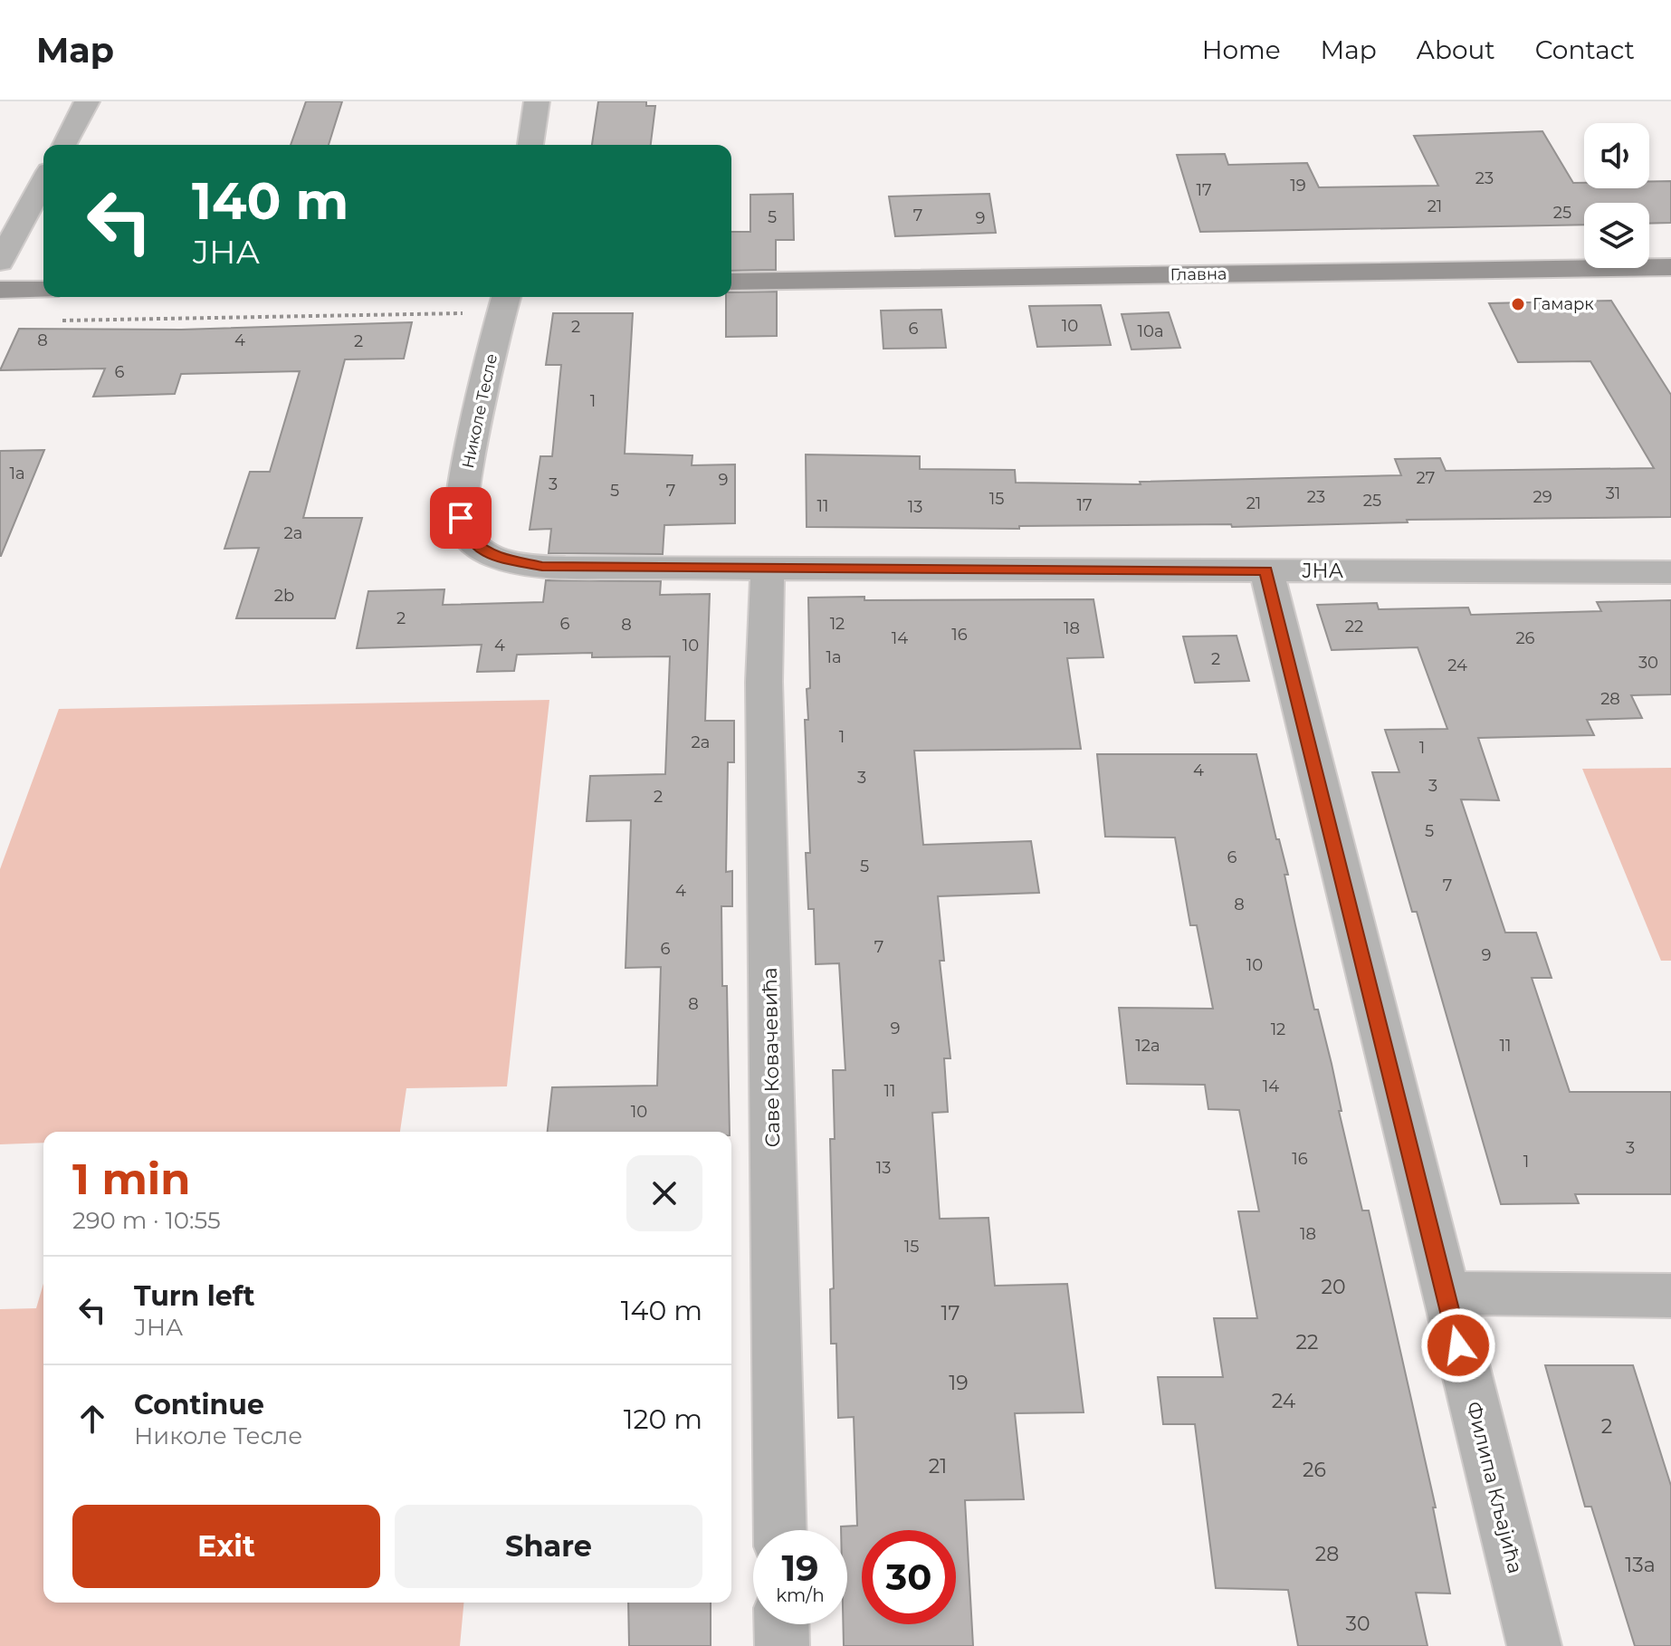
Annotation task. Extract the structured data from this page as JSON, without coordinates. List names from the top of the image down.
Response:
{
  "streets": {
    "main road": ["Главна"],
    "street": [
      "Николе Тесле",
      "ЈНА",
      "Саве Ковачевића",
      "Филипа Кљајића"
    ]
  },
  "crossings": [
    ["Николе Тесле", "ЈНА"],
    ["ЈНА", "Саве Ковачевића"],
    ["ЈНА", "Филипа Кљајића"]
  ],
  "places": ["Гамарк"],
  "house_numbers": [
    "23",
    "19",
    "17",
    "21",
    "25",
    "7",
    "5",
    "9",
    "10",
    "2",
    "6",
    "10a",
    "8",
    "4",
    "2",
    "6",
    "1",
    "1a",
    "27",
    "9",
    "3",
    "5",
    "7",
    "31",
    "23",
    "29",
    "15",
    "25",
    "21",
    "17",
    "11",
    "13",
    "2a",
    "2b",
    "2",
    "6",
    "12",
    "8",
    "22",
    "18",
    "16",
    "14",
    "26",
    "4",
    "10",
    "1a",
    "2",
    "30",
    "24",
    "28",
    "1",
    "2a",
    "1",
    "4",
    "3",
    "3",
    "2",
    "5",
    "6",
    "5",
    "7",
    "4",
    "8",
    "7",
    "6",
    "9",
    "10",
    "8",
    "9",
    "12",
    "12a",
    "11",
    "14",
    "11",
    "10",
    "3",
    "16",
    "1",
    "13",
    "18",
    "15",
    "20",
    "17",
    "22",
    "19",
    "24",
    "2",
    "21",
    "26",
    "28",
    "13a",
    "30"
  ],
  "page": {
    "header": "Map",
    "nav": [
      "Home",
      "Map",
      "About",
      "Contact"
    ],
    "turn": ["140 m", "ЈНА"],
    "heading": ["1 min", "290 m · 10:55"],
    "list": [
      {
        "name": "Turn left",
        "note": "ЈНА",
        "value": "140 m"
      },
      {
        "name": "Continue",
        "note": "Николе Тесле",
        "value": "120 m"
      }
    ],
    "buttons": ["Exit", "Share"],
    "speed": "19 km/h",
    "limit": "30"
  }
}
